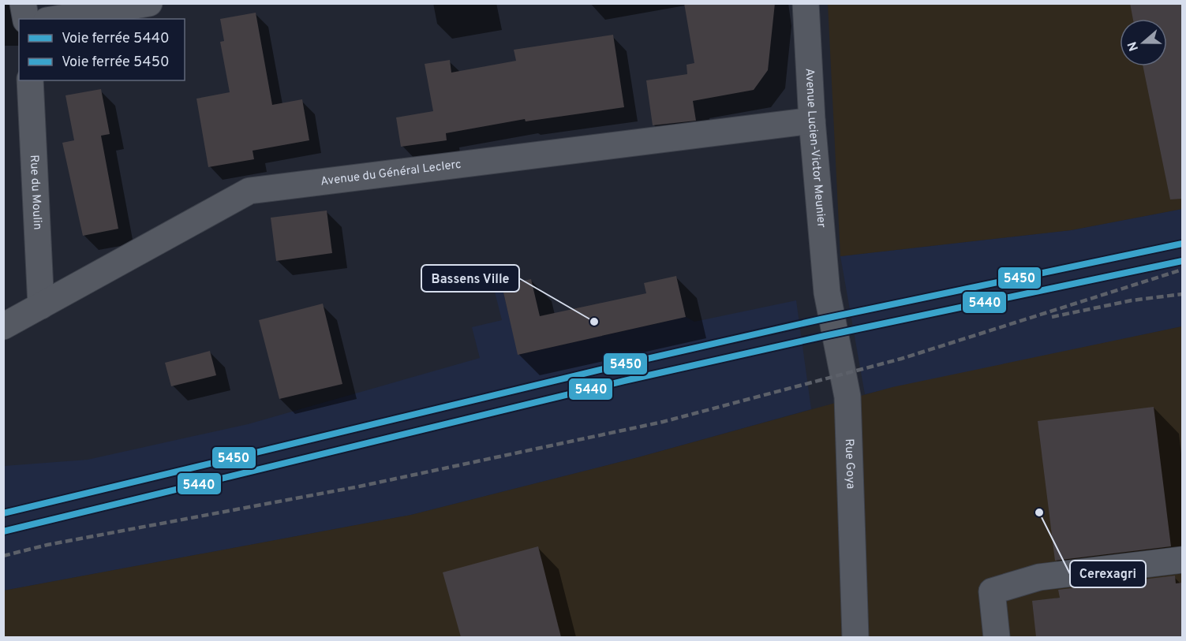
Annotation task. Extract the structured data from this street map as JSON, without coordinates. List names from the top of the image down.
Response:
{
  "streets": {
    "street": [
      "Avenue Lucien-Victor Meunier",
      "Avenue du Général Leclerc",
      "Rue du Moulin",
      "Rue Goya"
    ]
  },
  "crossings": [
    ["Avenue Lucien-Victor Meunier", "Avenue du Général Leclerc"],
    ["Avenue Lucien-Victor Meunier", "Rue Goya"],
    ["Avenue du Général Leclerc", "Rue du Moulin"]
  ],
  "places": ["Bassens Ville", "Cerexagri"],
  "lines": ["rail line 5450", "rail line 5440"],
  "legend": ["Voie ferrée 5440", "Voie ferrée 5450"],
  "north": "left"
}
